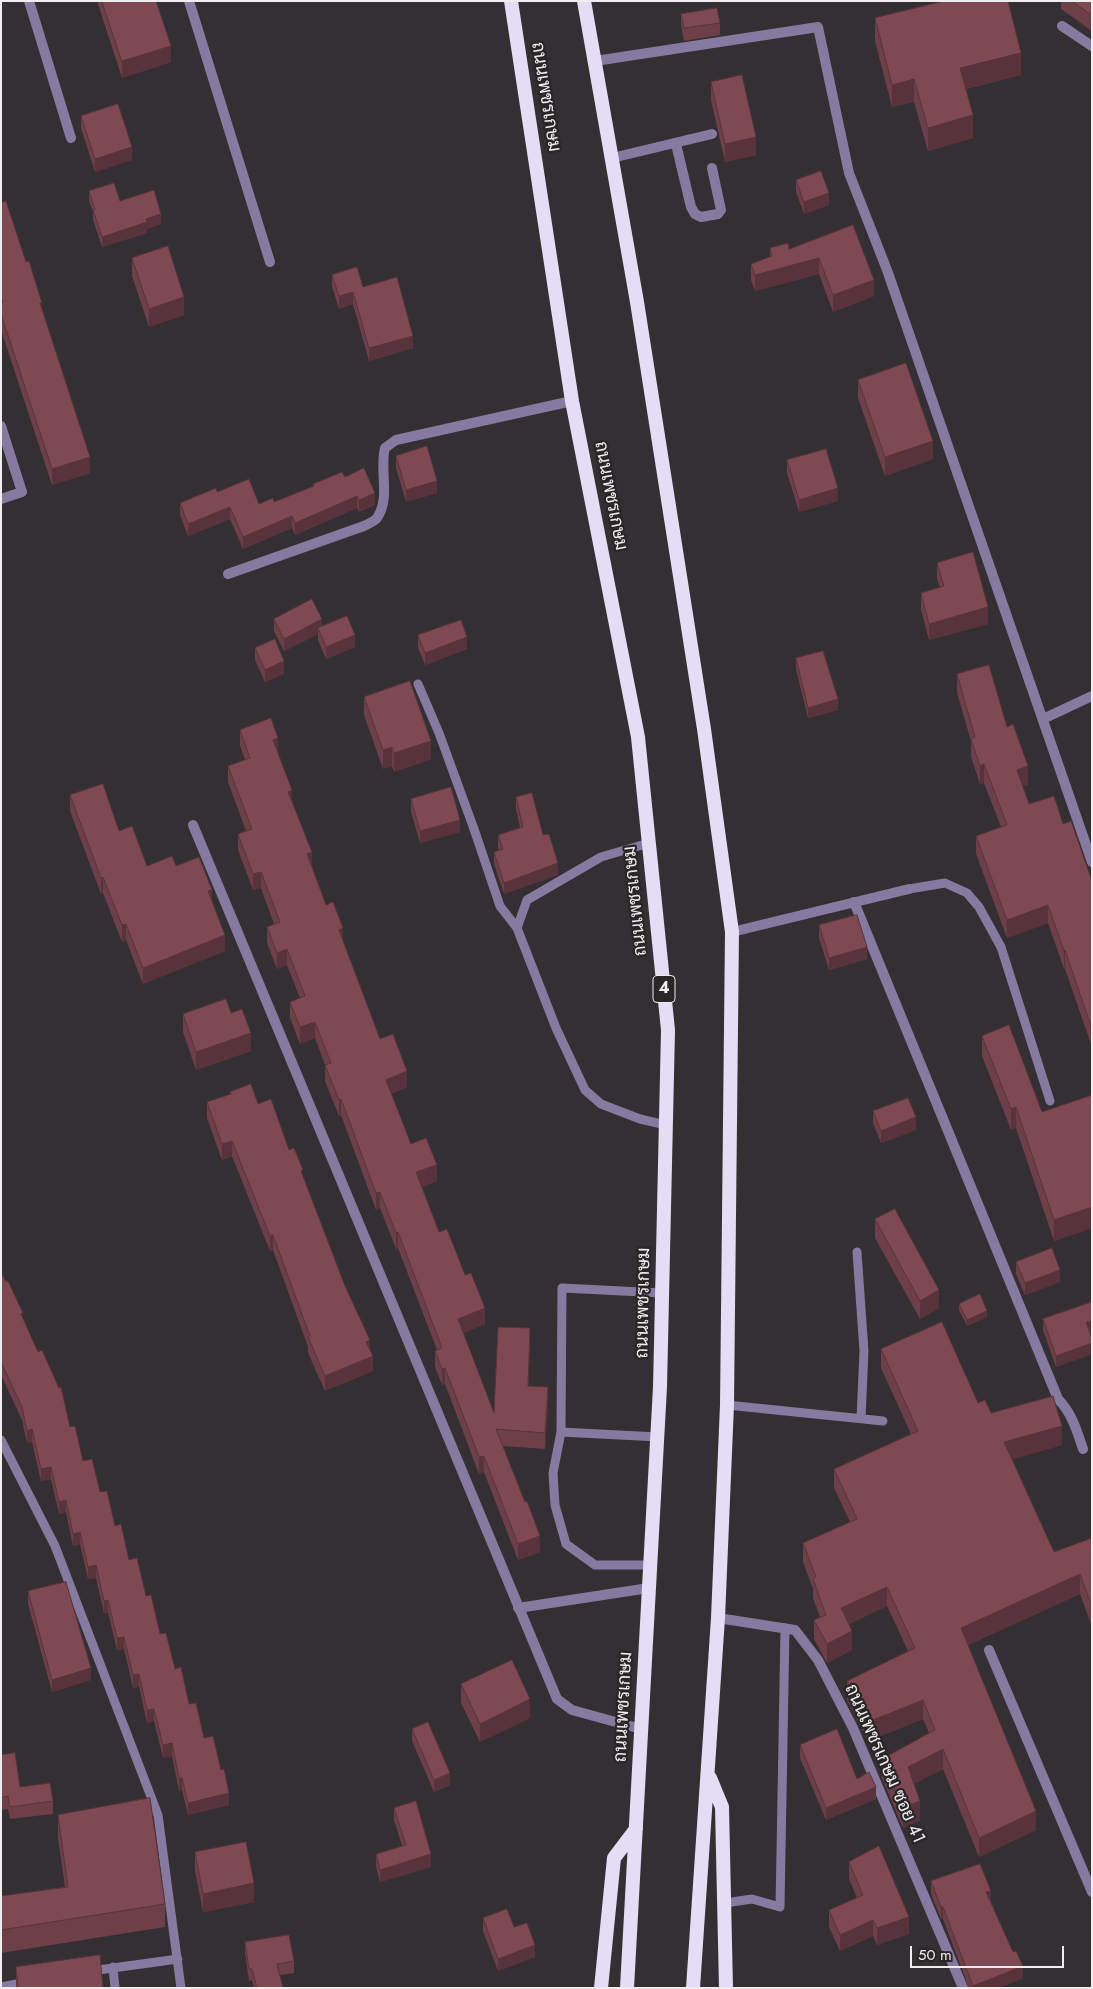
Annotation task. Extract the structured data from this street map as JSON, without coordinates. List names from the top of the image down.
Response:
{
  "streets": {
    "highway": ["ถนนเพชรเกษม", "4"],
    "street": ["ถนนเพชรเกษม ซอย 41"]
  },
  "scale_bar": "50 m"
}
